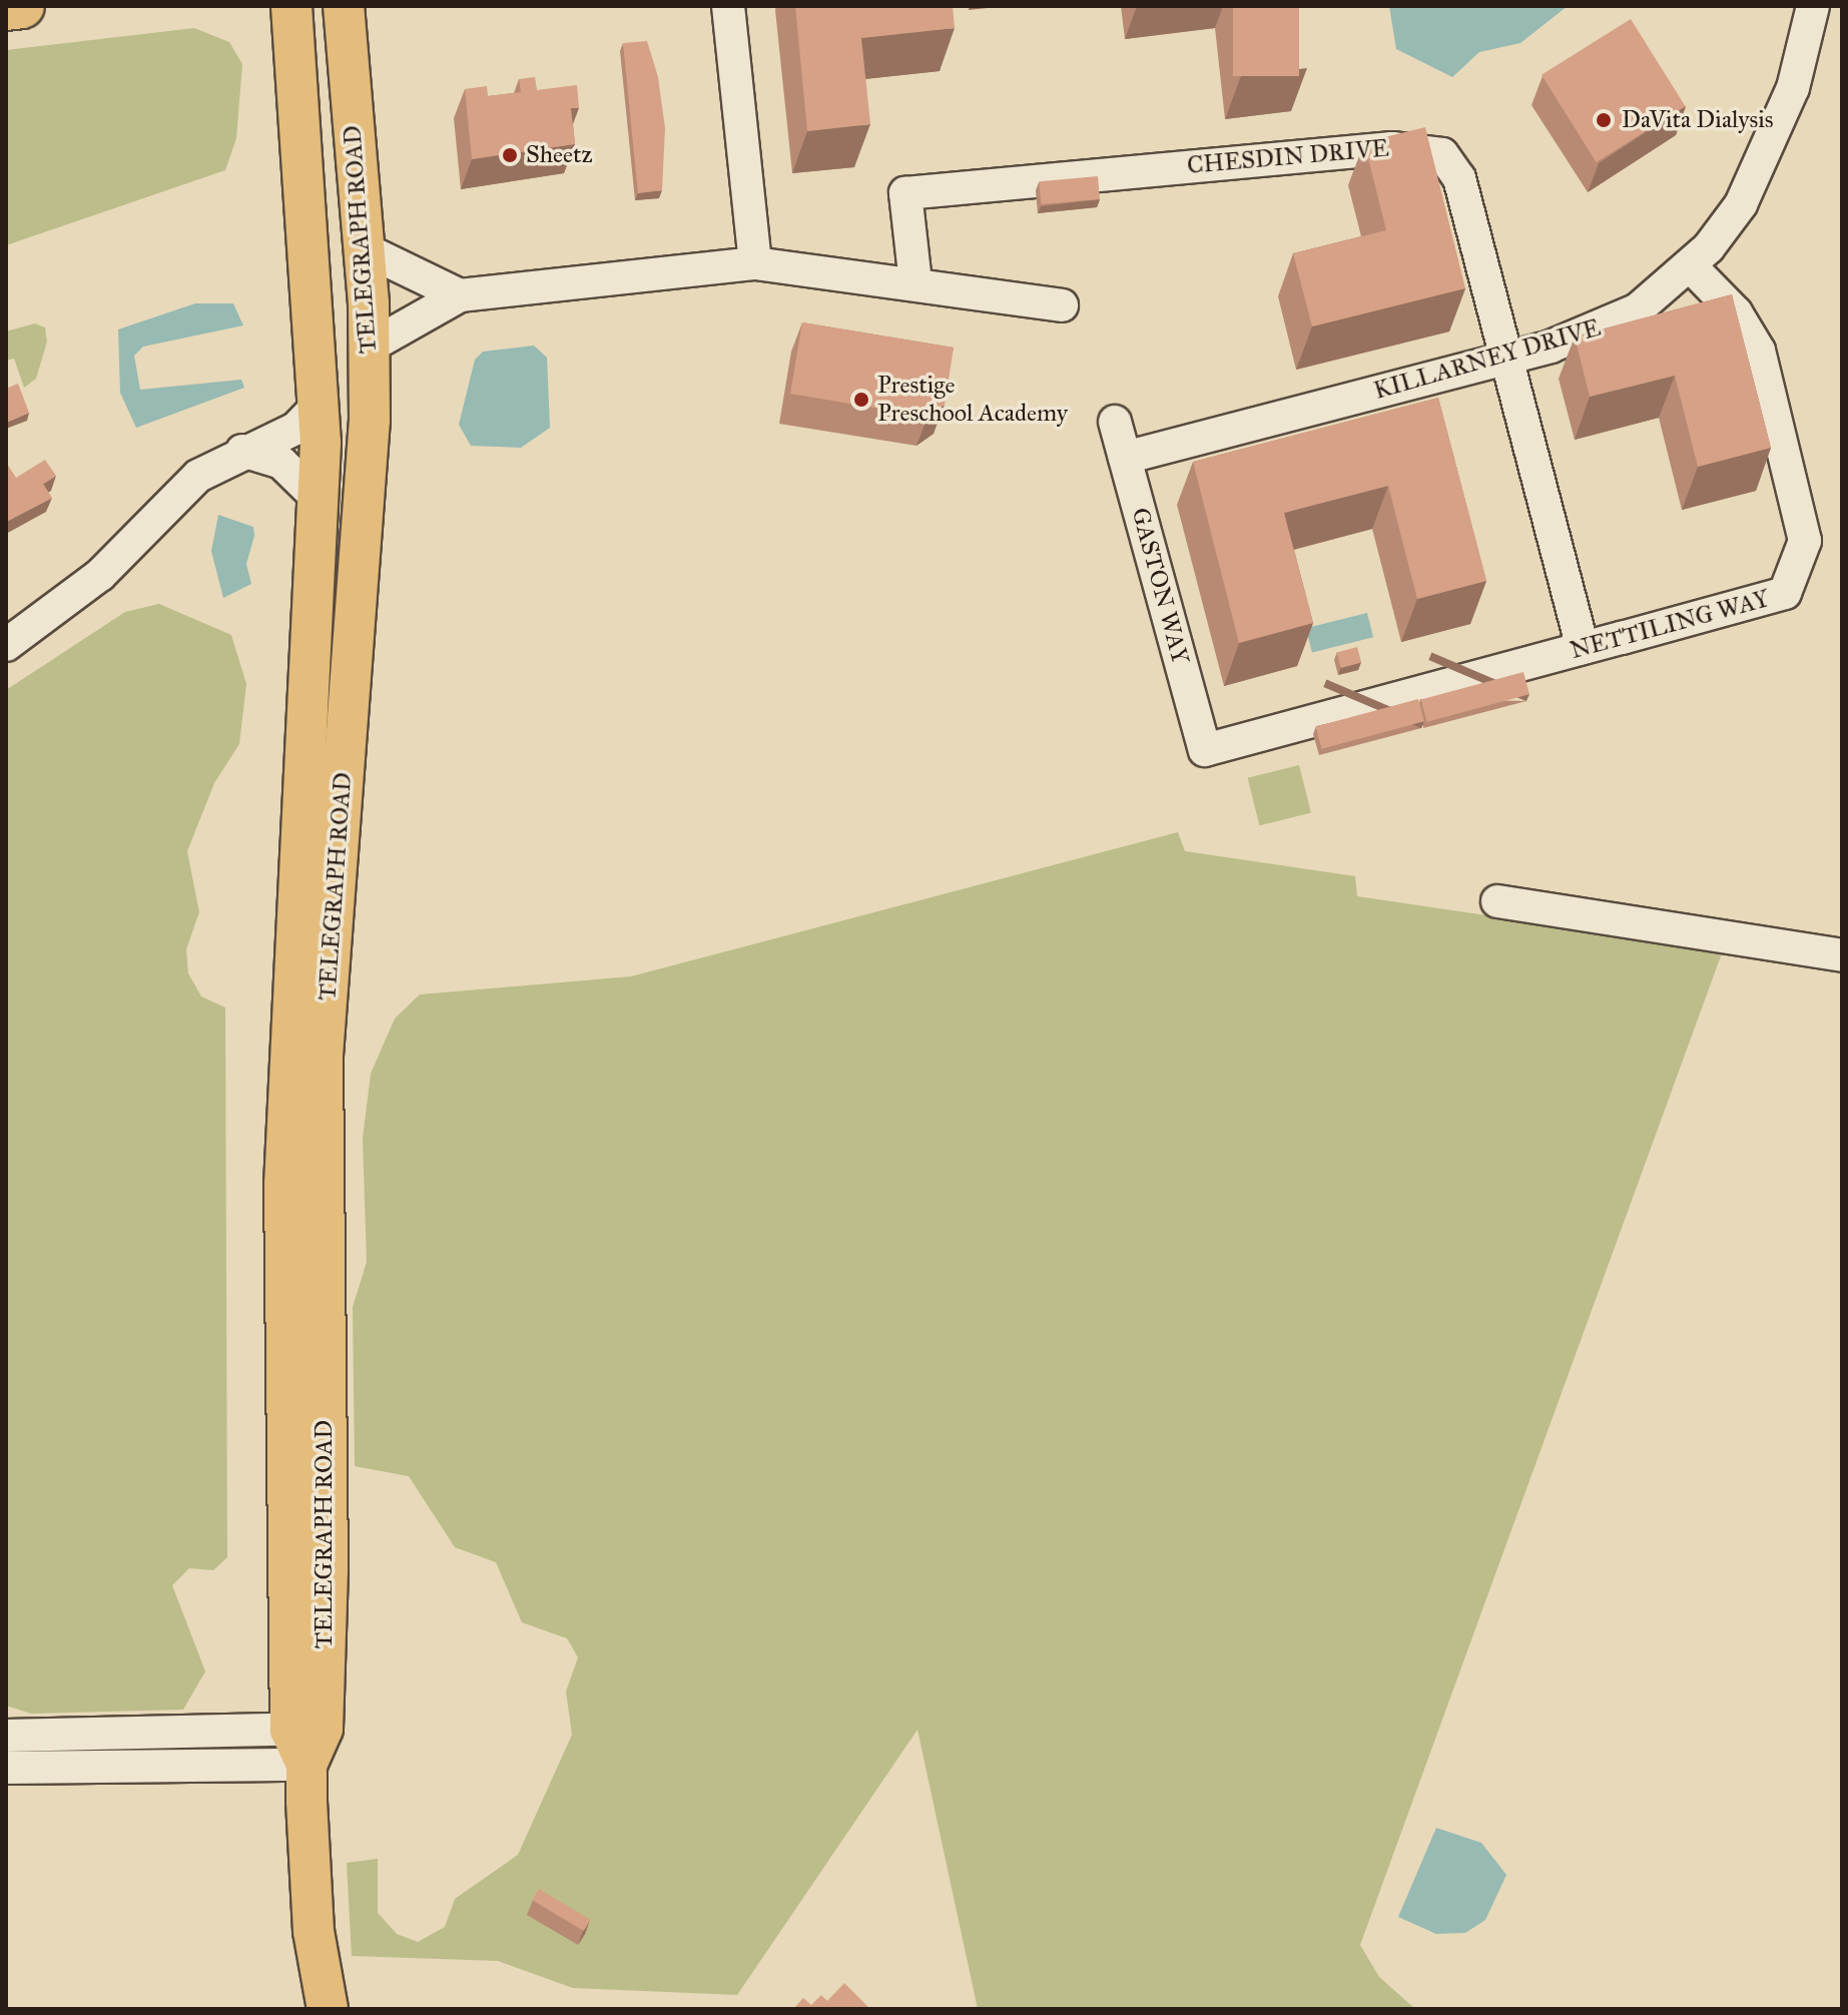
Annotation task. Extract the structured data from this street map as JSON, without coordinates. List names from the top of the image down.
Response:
{
  "streets": {
    "main road": ["TELEGRAPH ROAD"],
    "street": [
      "CHESDIN DRIVE",
      "KILLARNEY DRIVE",
      "GASTON WAY",
      "NETTILING WAY"
    ]
  },
  "crossings": [
    ["CHESDIN DRIVE", "KILLARNEY DRIVE"],
    ["CHESDIN DRIVE", "NETTILING WAY"],
    ["KILLARNEY DRIVE", "GASTON WAY"],
    ["KILLARNEY DRIVE", "NETTILING WAY"],
    ["GASTON WAY", "NETTILING WAY"]
  ],
  "places": ["DaVita Dialysis", "Sheetz", "Prestige Preschool Academy"]
}
